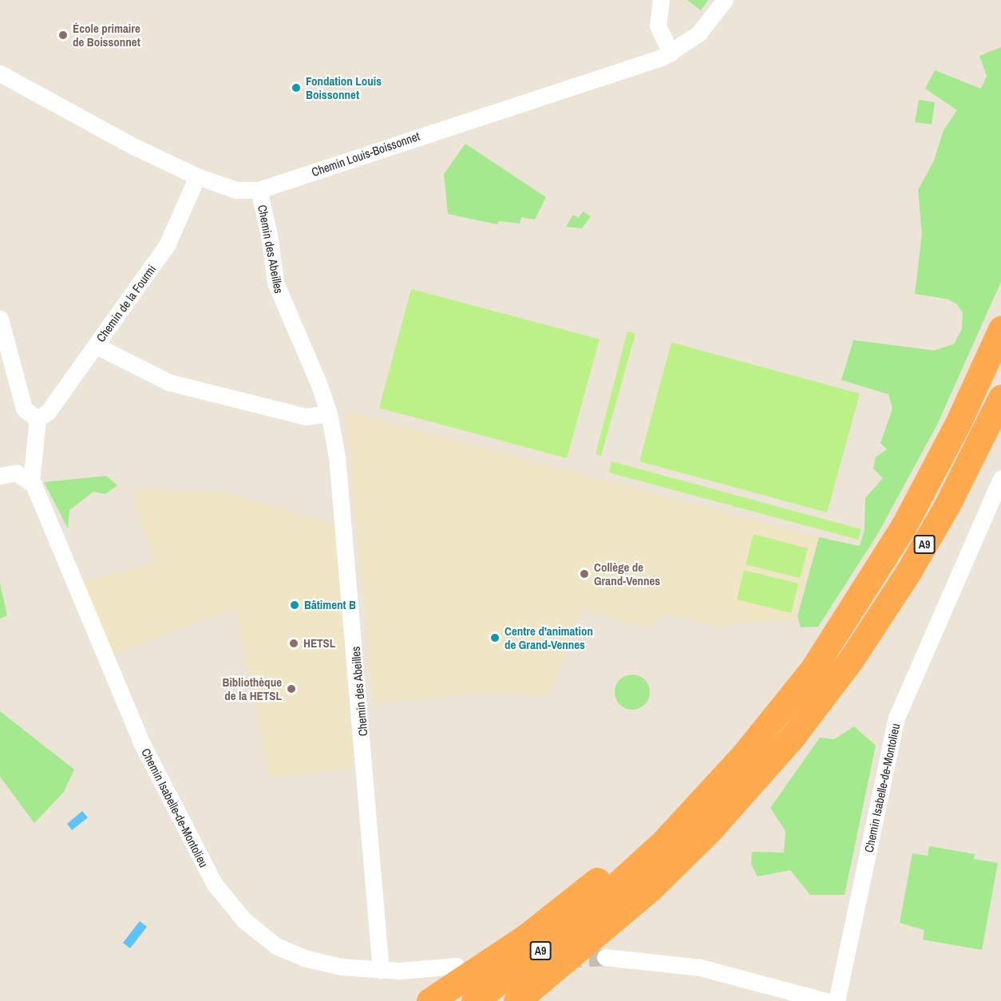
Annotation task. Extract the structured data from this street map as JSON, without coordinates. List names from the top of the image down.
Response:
{
  "streets": {
    "highway": ["A9"],
    "street": [
      "Chemin Louis-Boissonnet",
      "Chemin des Abeilles",
      "Chemin de la Fourmi",
      "Chemin Isabelle-de-Montolieu"
    ]
  },
  "crossings": [
    ["Chemin Louis-Boissonnet", "Chemin des Abeilles"],
    ["Chemin Louis-Boissonnet", "Chemin de la Fourmi"],
    ["Chemin des Abeilles", "Chemin Isabelle-de-Montolieu"],
    ["Chemin de la Fourmi", "Chemin Isabelle-de-Montolieu"]
  ],
  "places": [
    "École primaire de Boissonnet",
    "Fondation Louis Boissonnet",
    "Collège de Grand-Vennes",
    "Bâtiment B",
    "Centre d'animation de Grand-Vennes",
    "HETSL",
    "Bibliothèque de la HETSL"
  ]
}
